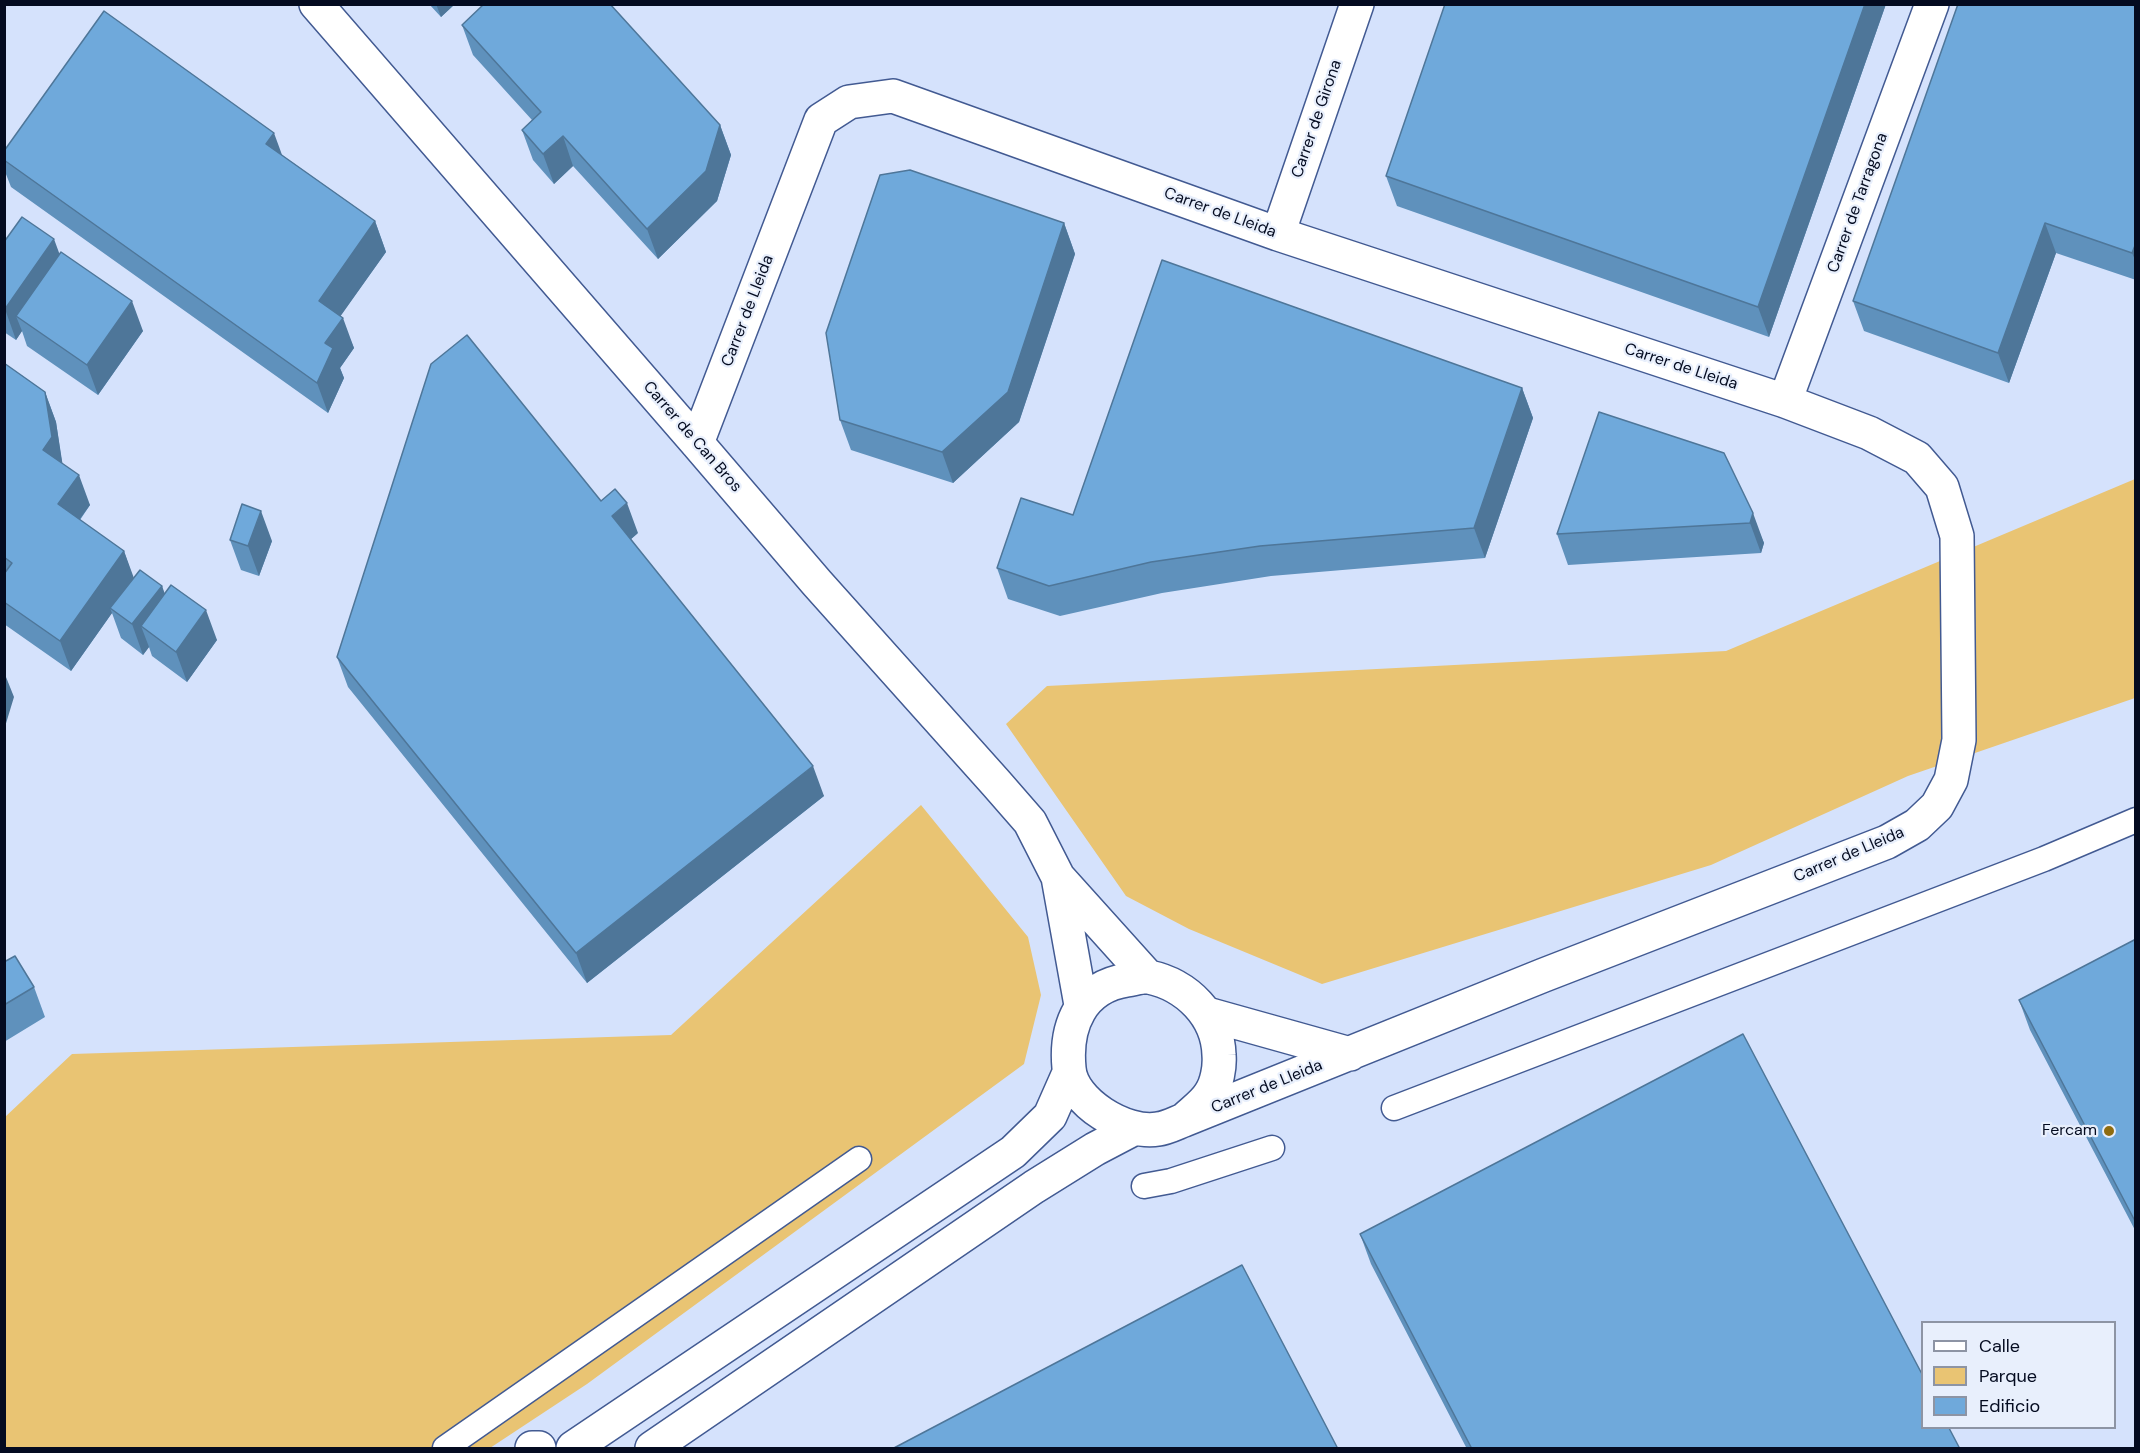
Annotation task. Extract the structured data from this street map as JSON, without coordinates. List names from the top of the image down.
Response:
{
  "streets": {
    "street": [
      "Carrer de Girona",
      "Carrer de Tarragona",
      "Carrer de Lleida",
      "Carrer de Can Bros"
    ]
  },
  "crossings": [
    ["Carrer de Girona", "Carrer de Lleida"],
    ["Carrer de Tarragona", "Carrer de Lleida"],
    ["Carrer de Lleida", "Carrer de Can Bros"]
  ],
  "places": ["Fercam"],
  "legend": ["Calle", "Parque", "Edificio"]
}
